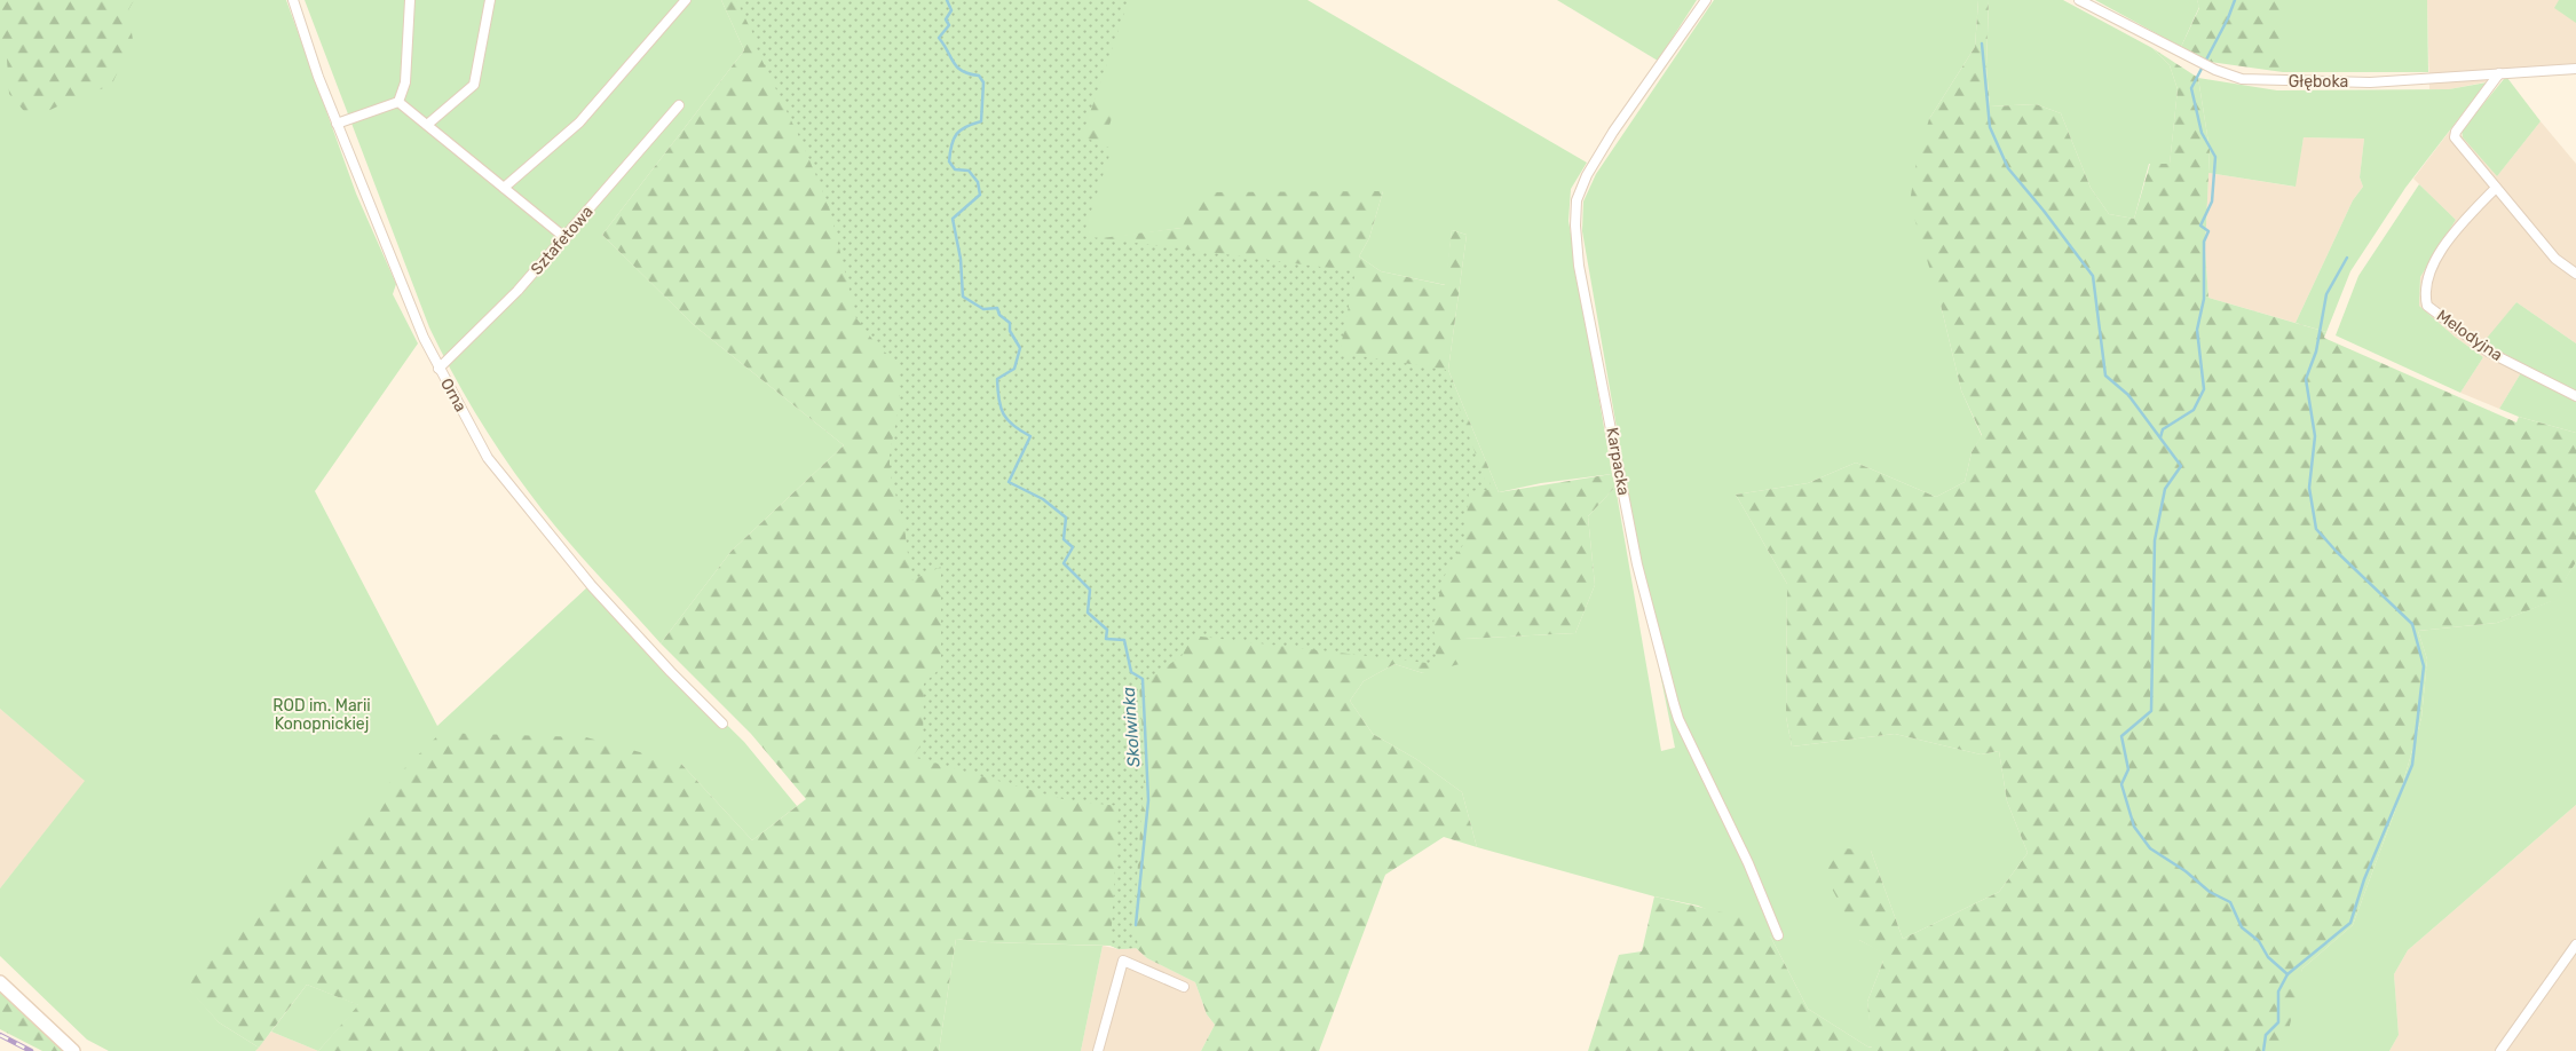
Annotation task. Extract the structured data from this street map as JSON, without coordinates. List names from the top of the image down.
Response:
{
  "streets": {
    "street": [
      "Głęboka",
      "Sztafetowa",
      "Melodyjna",
      "Orna",
      "Karpacka"
    ]
  },
  "crossings": [
    ["Sztafetowa", "Orna"]
  ],
  "water": ["Skolwinka"],
  "parks": ["ROD im. Marii Konopnickiej"]
}
